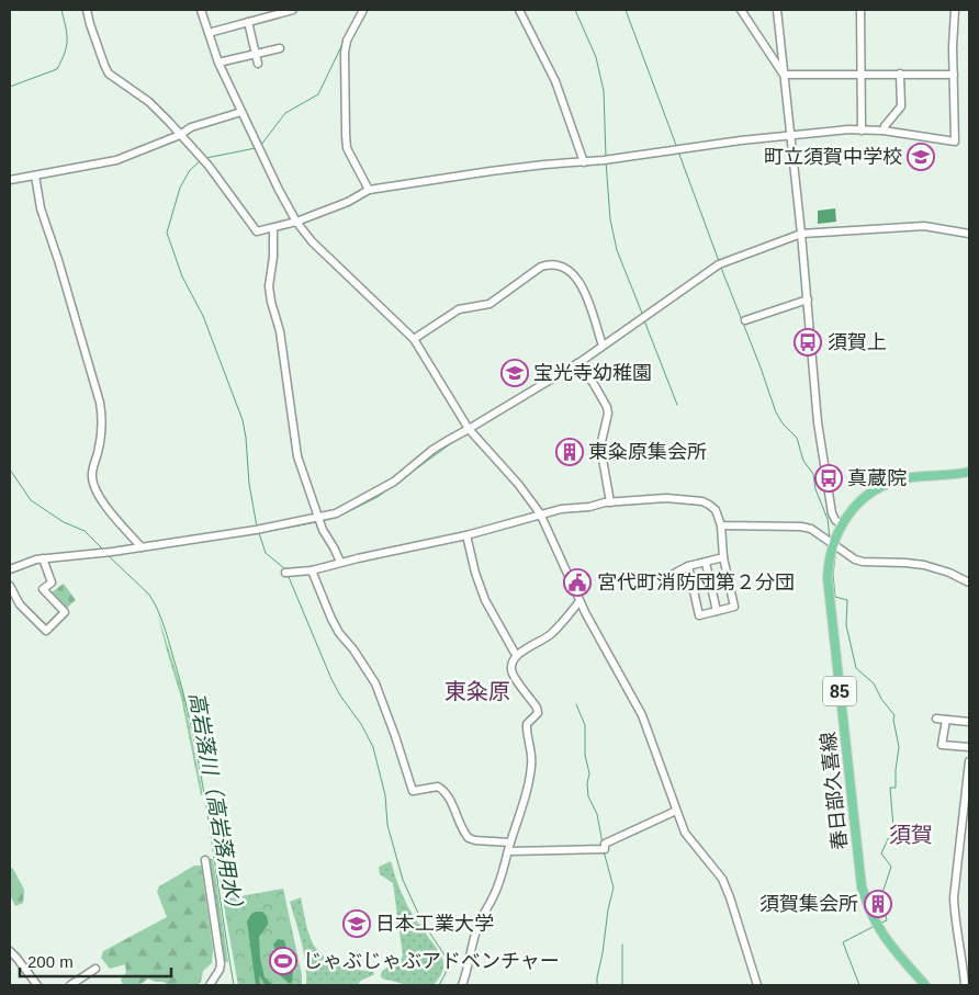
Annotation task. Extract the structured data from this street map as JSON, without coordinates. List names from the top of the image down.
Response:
{
  "streets": {
    "main road": ["85", "春日部久喜線"]
  },
  "districts": ["東粂原", "須賀"],
  "water": ["高岩落川（高岩落用水）"],
  "places": {
    "school or university": ["町立須賀中学校", "宝光寺幼稚園", "日本工業大学"],
    "bus stop": ["須賀上", "真蔵院"],
    "building": ["東粂原集会所", "須賀集会所"],
    "public building": ["宮代町消防団第２分団"],
    "sports": ["じゃぶじゃぶアドベンチャー"]
  },
  "scale_bar": "200 m"
}
